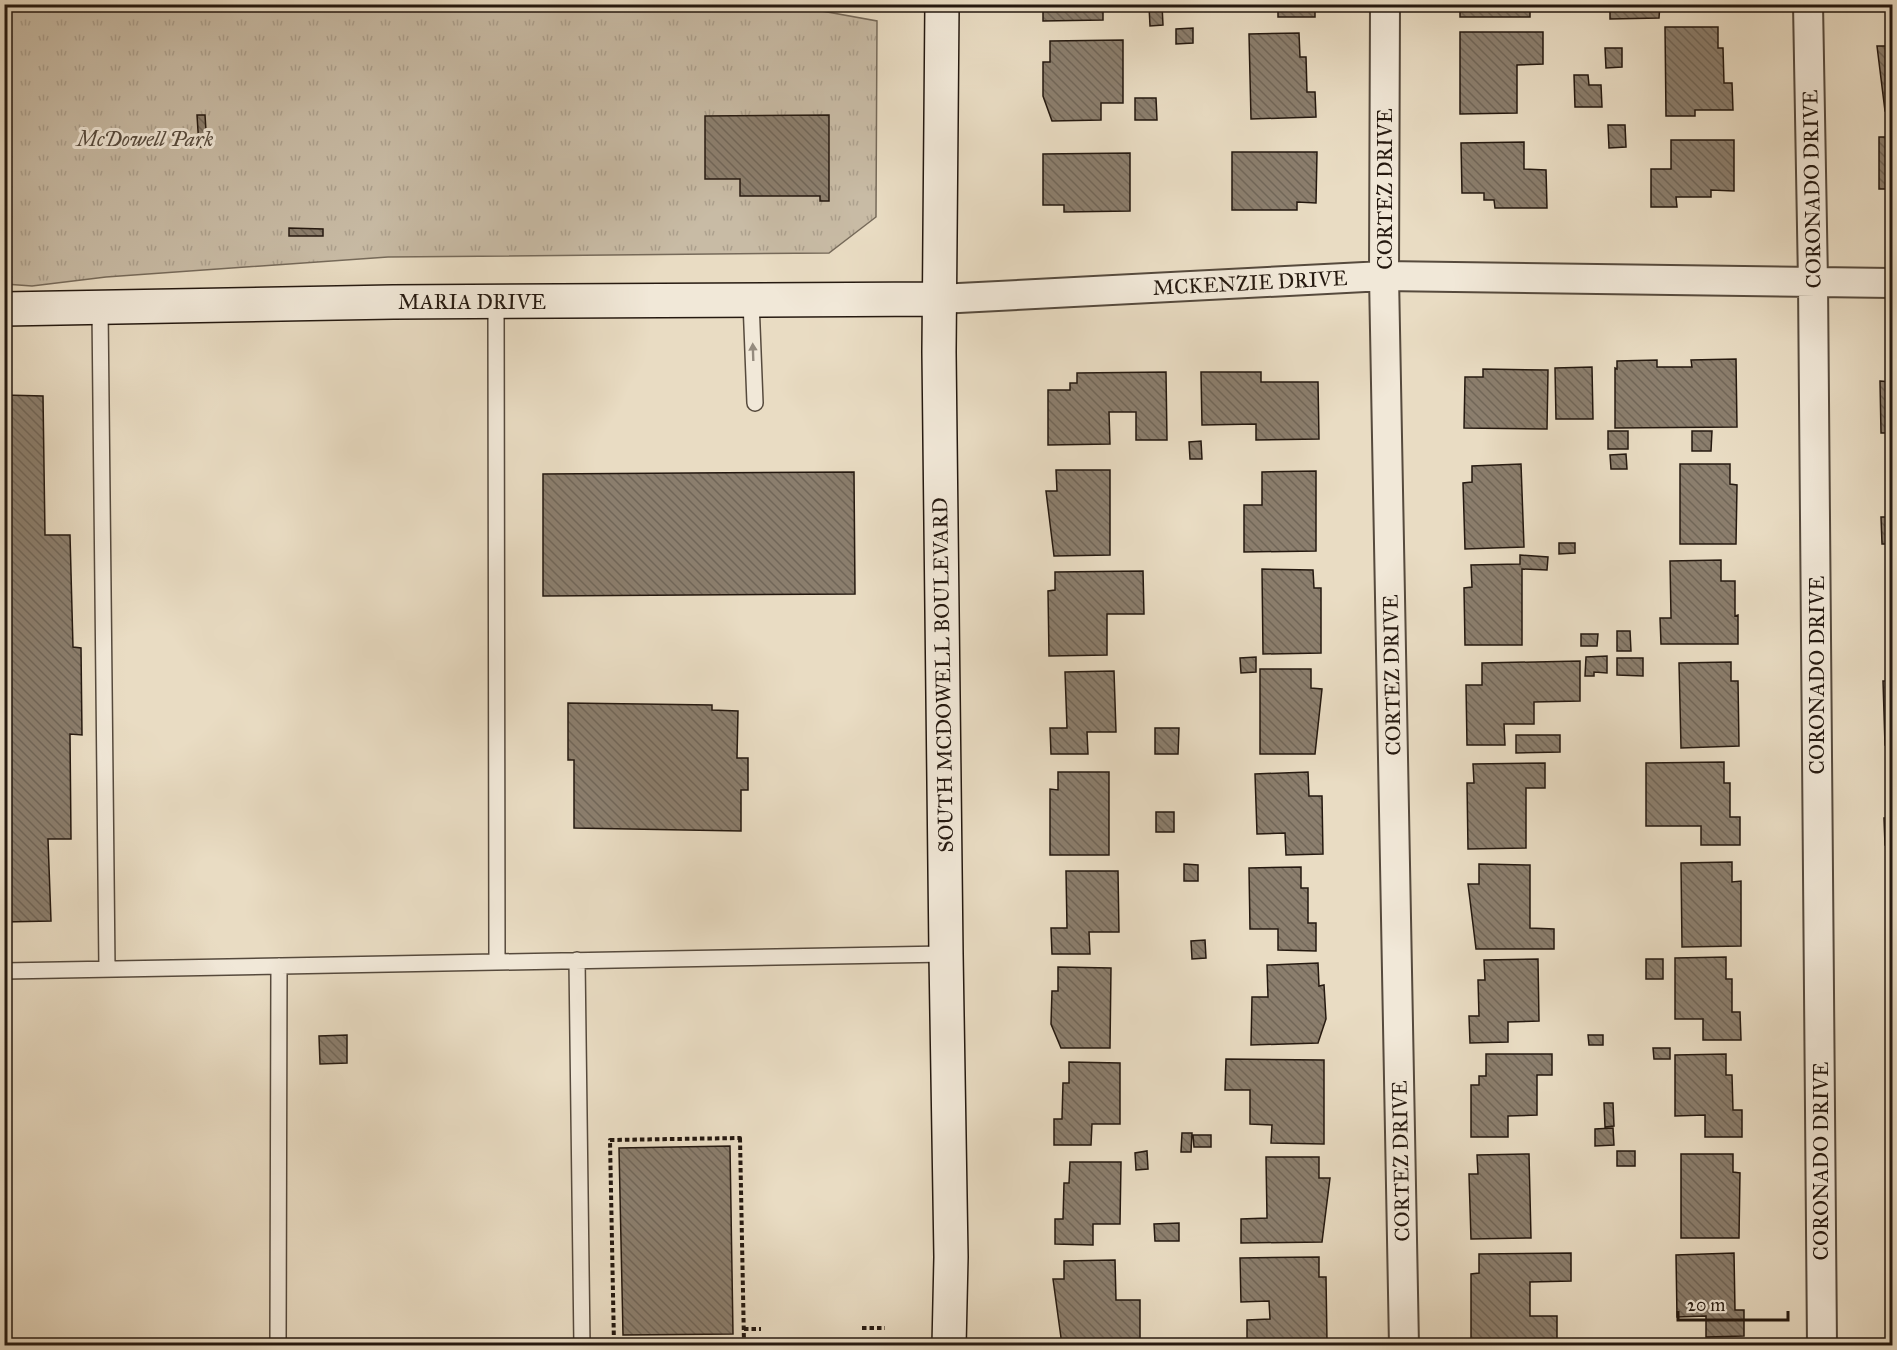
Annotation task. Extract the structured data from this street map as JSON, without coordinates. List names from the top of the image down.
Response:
{
  "streets": {
    "main road": ["MARIA DRIVE", "SOUTH MCDOWELL BOULEVARD"],
    "street": ["CORTEZ DRIVE", "CORONADO DRIVE", "MCKENZIE DRIVE"]
  },
  "crossings": [
    ["CORTEZ DRIVE", "MCKENZIE DRIVE"],
    ["CORONADO DRIVE", "MCKENZIE DRIVE"],
    ["MCKENZIE DRIVE", "MARIA DRIVE"],
    ["MCKENZIE DRIVE", "SOUTH MCDOWELL BOULEVARD"],
    ["MARIA DRIVE", "SOUTH MCDOWELL BOULEVARD"]
  ],
  "parks": ["McDowell Park"],
  "scale_bar": "20 m"
}
